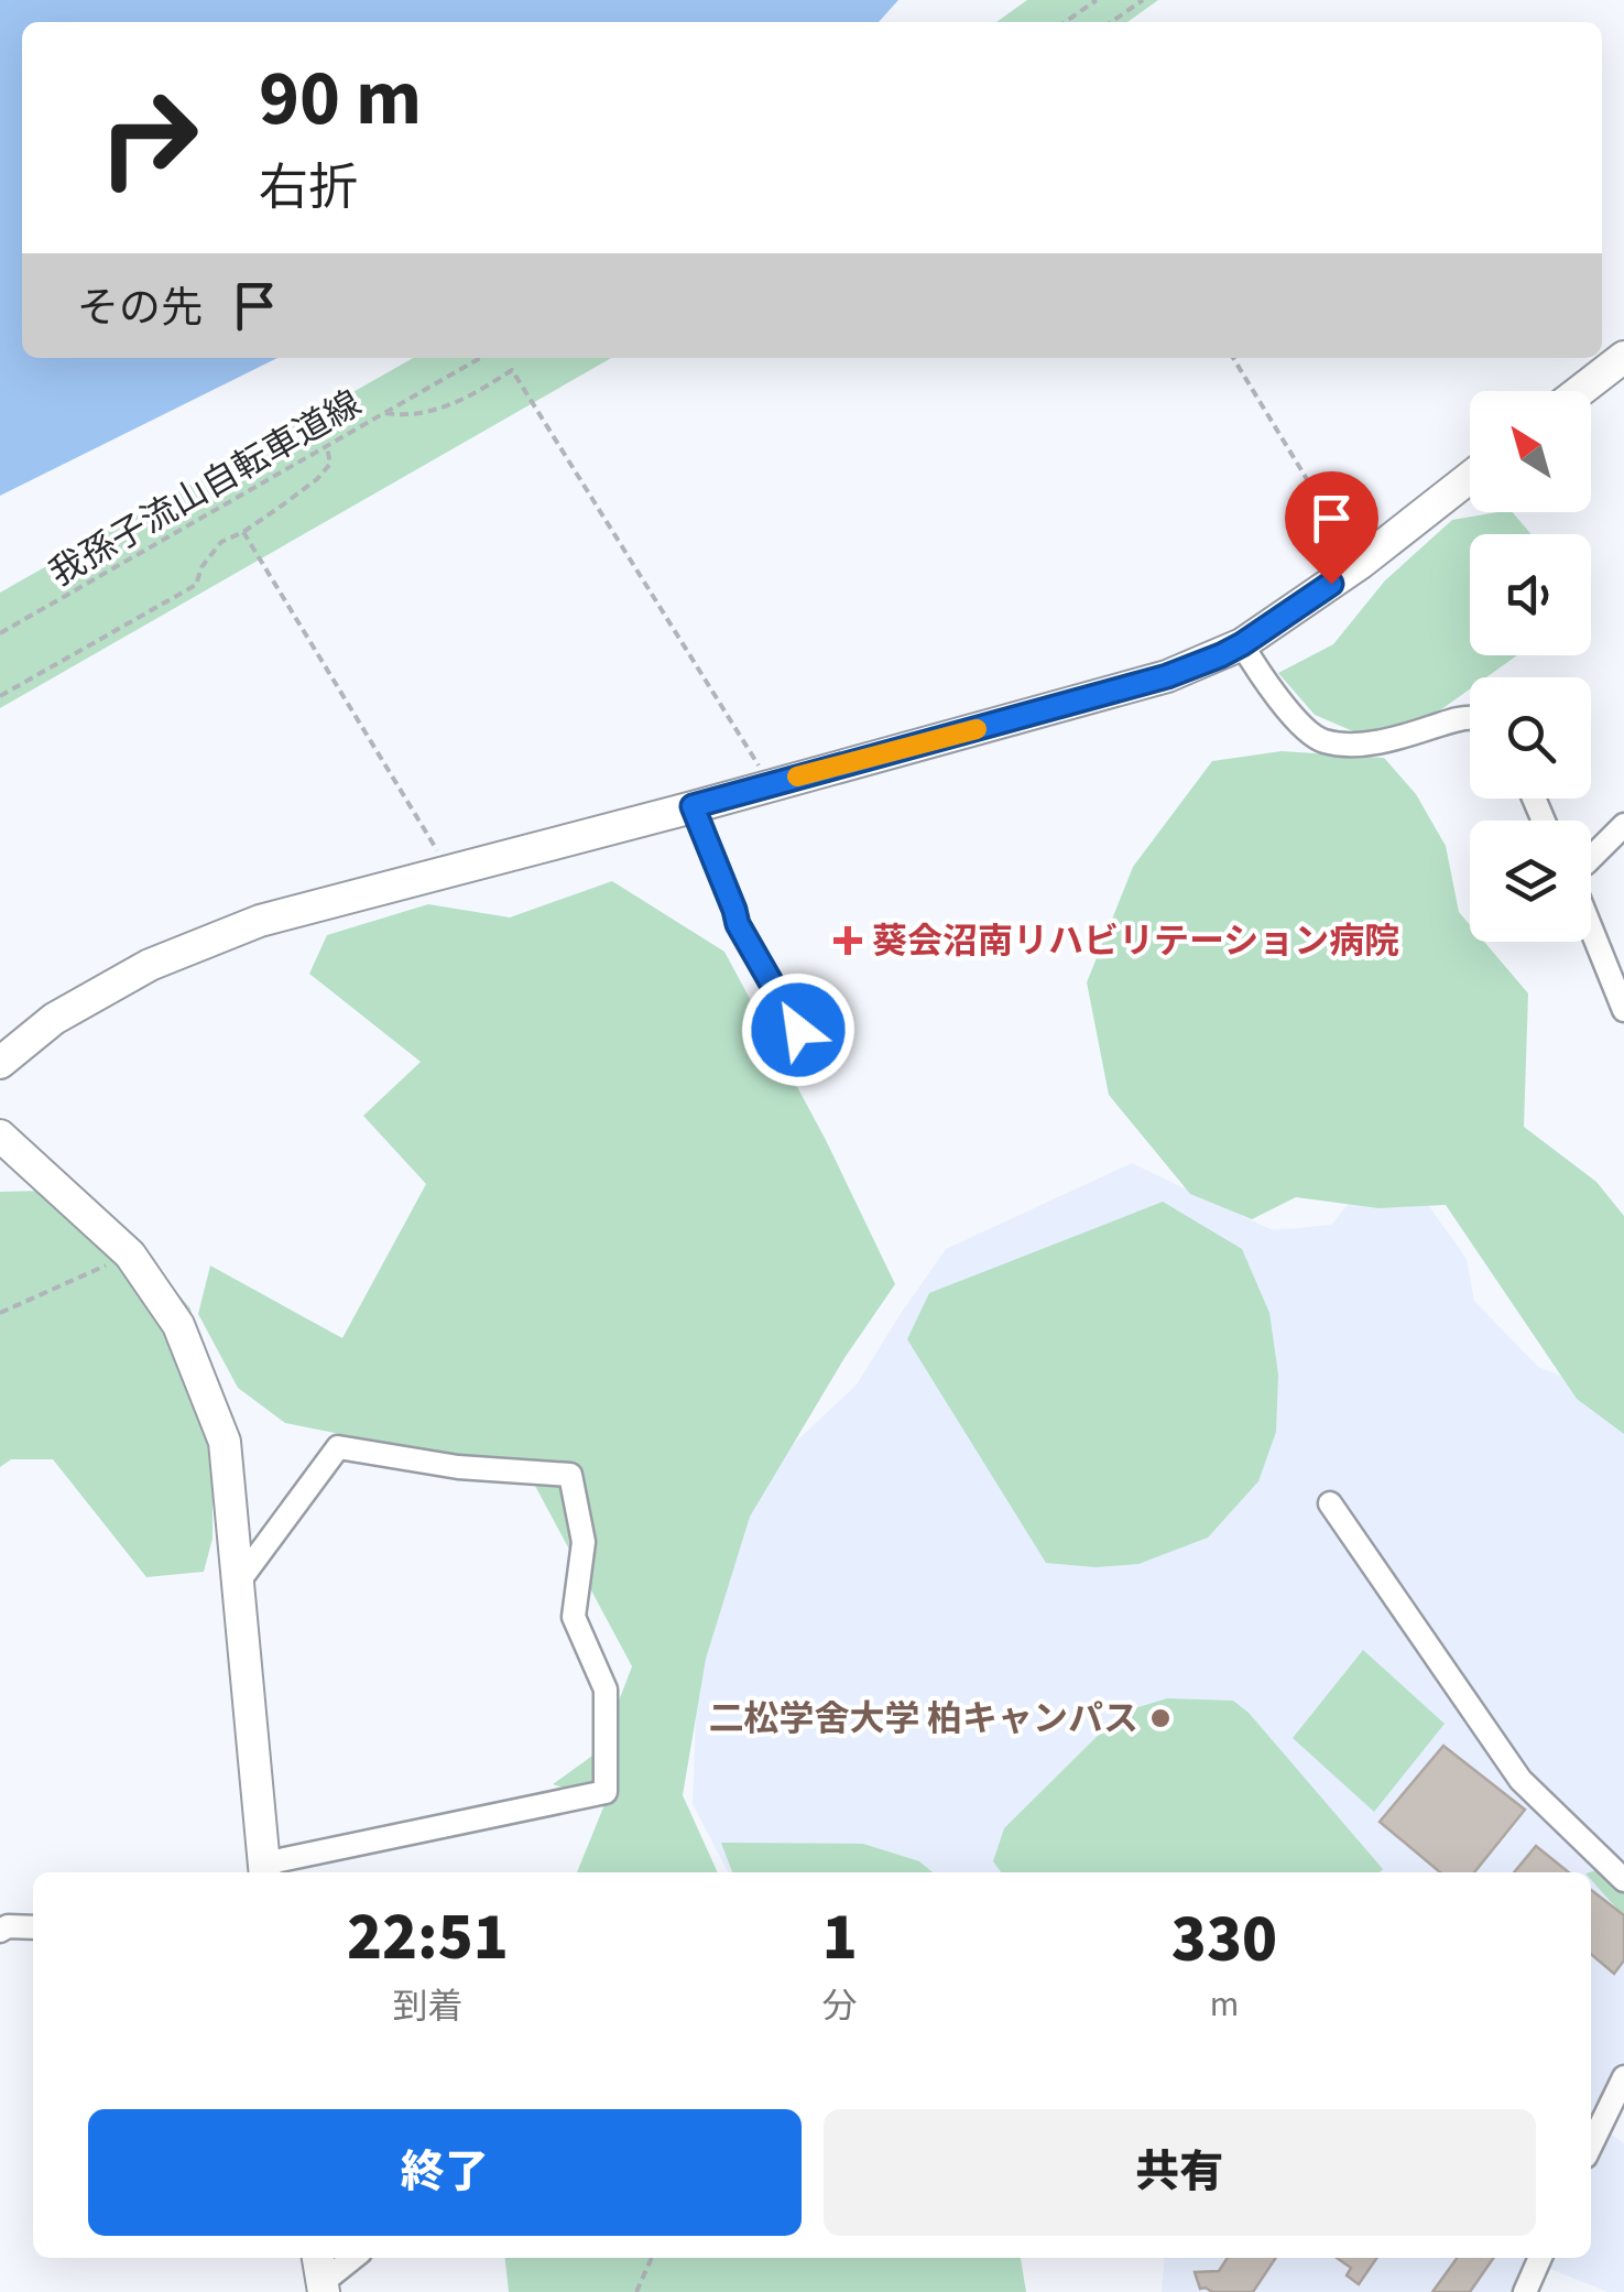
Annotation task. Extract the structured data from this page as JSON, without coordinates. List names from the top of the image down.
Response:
{
  "streets": {
    "path": ["我孫子流山自転車道線"]
  },
  "places": {
    "health": ["葵会沼南リハビリテーション病院"],
    "other": ["二松学舍大学 柏キャンパス"]
  },
  "north": "top left",
  "page": {
    "turn": ["90 m", "右折"],
    "then": "その先",
    "eta": [
      "22:51",
      "到着",
      "1",
      "分",
      "330",
      "m"
    ],
    "buttons": ["終了", "共有"]
  }
}
